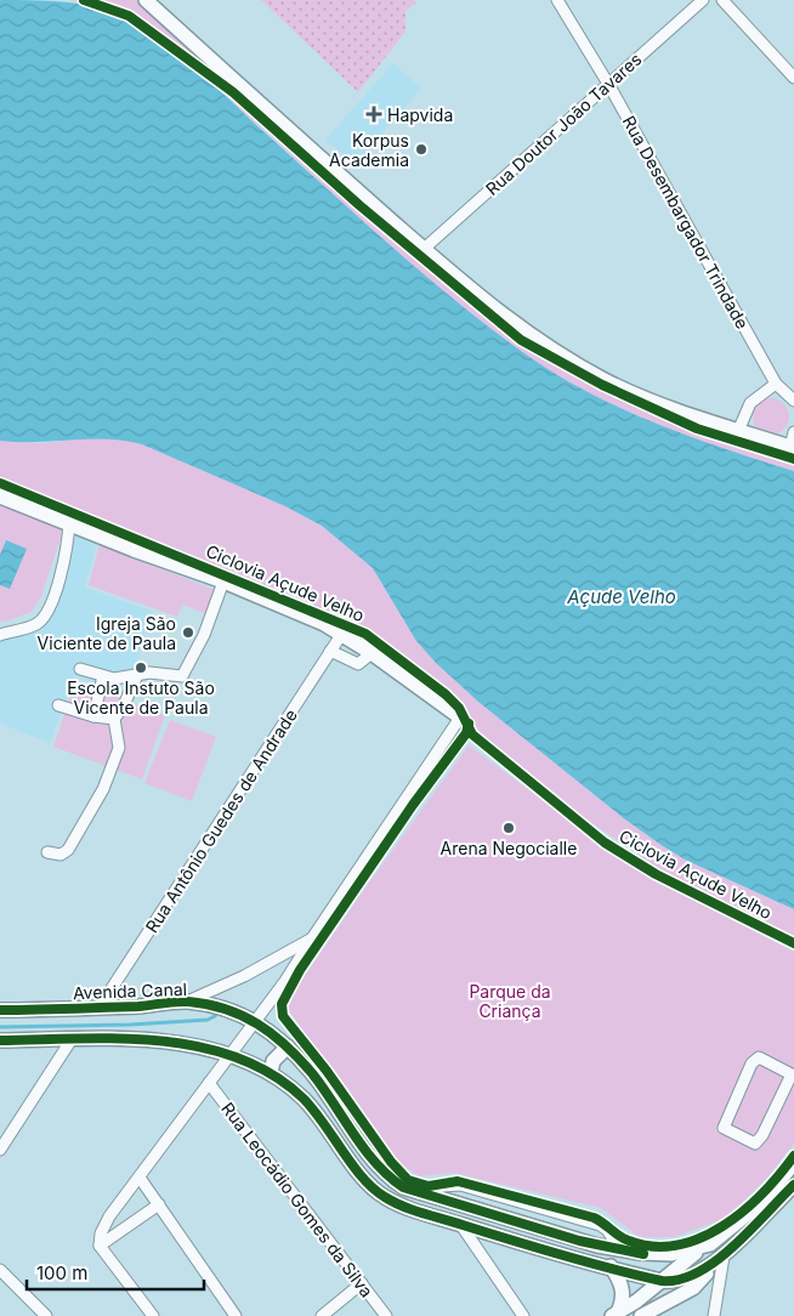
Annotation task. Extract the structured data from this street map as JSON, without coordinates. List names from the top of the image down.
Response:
{
  "streets": {
    "main road": ["Avenida Canal"],
    "street": [
      "Rua Doutor João Tavares",
      "Rua Desembargador Trindade",
      "Rua Antônio Guedes de Andrade",
      "Rua Leocádio Gomes da Silva"
    ],
    "cycle path": ["Ciclovia Açude Velho"]
  },
  "crossings": [
    ["Rua Doutor João Tavares", "Rua Desembargador Trindade"],
    ["Rua Antônio Guedes de Andrade", "Avenida Canal"]
  ],
  "water": ["Açude Velho"],
  "parks": ["Parque da Criança"],
  "places": {
    "health": ["Hapvida"],
    "other": [
      "Korpus Academia",
      "Igreja São Viciente de Paula",
      "Escola Instuto São Vicente de Paula",
      "Arena Negocialle"
    ]
  },
  "scale_bar": "100 m"
}
